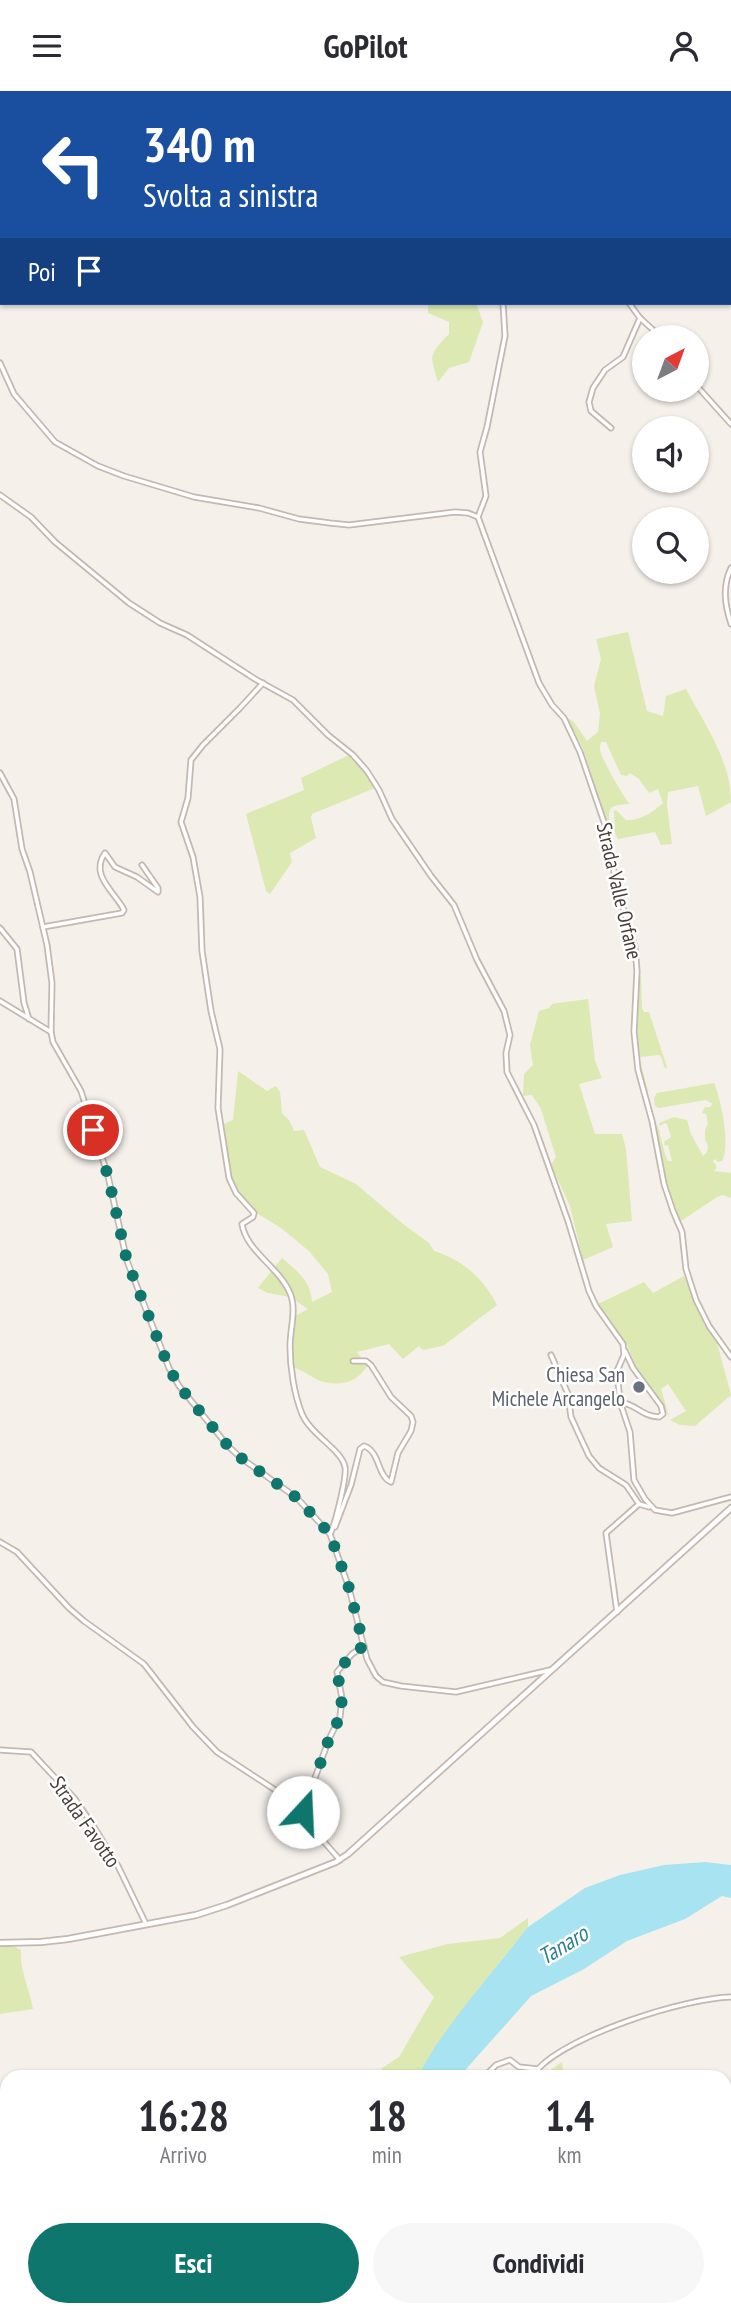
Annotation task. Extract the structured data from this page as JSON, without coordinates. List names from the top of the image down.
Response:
{
  "streets": {
    "street": ["Strada Valle Orfane", "Strada Favotto"]
  },
  "water": ["Tanaro"],
  "places": ["Chiesa San Michele Arcangelo"],
  "north": "top right",
  "page": {
    "header": "GoPilot",
    "turn": ["340 m", "Svolta a sinistra"],
    "then": "Poi",
    "eta": [
      "16:28",
      "Arrivo",
      "18",
      "min",
      "1.4",
      "km"
    ],
    "buttons": ["Esci", "Condividi"]
  }
}
